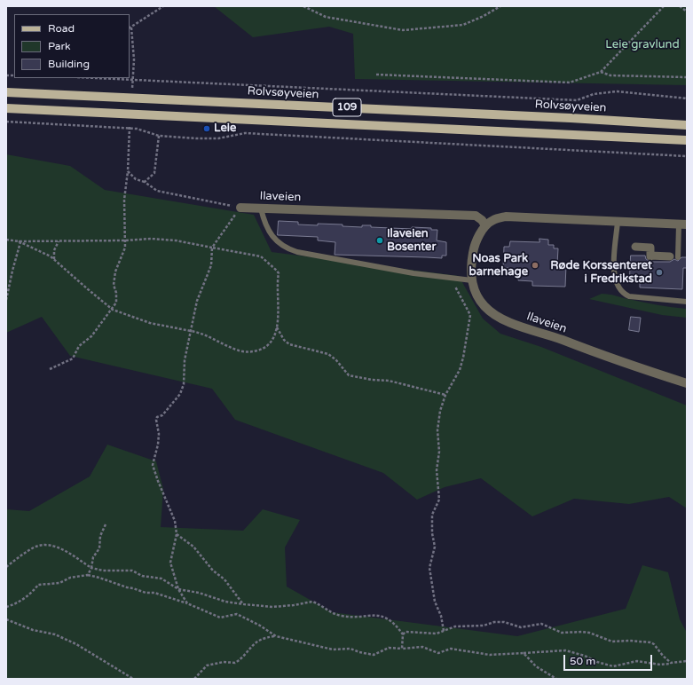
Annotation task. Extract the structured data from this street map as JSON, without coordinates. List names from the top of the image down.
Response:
{
  "streets": {
    "main road": ["Rolvsøyveien", "109"],
    "street": ["Ilaveien"]
  },
  "parks": ["Leie gravlund"],
  "places": [
    "Leie",
    "Ilaveien Bosenter",
    "Noas Park barnehage",
    "Røde Korssenteret i Fredrikstad"
  ],
  "legend": ["Road", "Park", "Building"],
  "scale_bar": "50 m"
}
